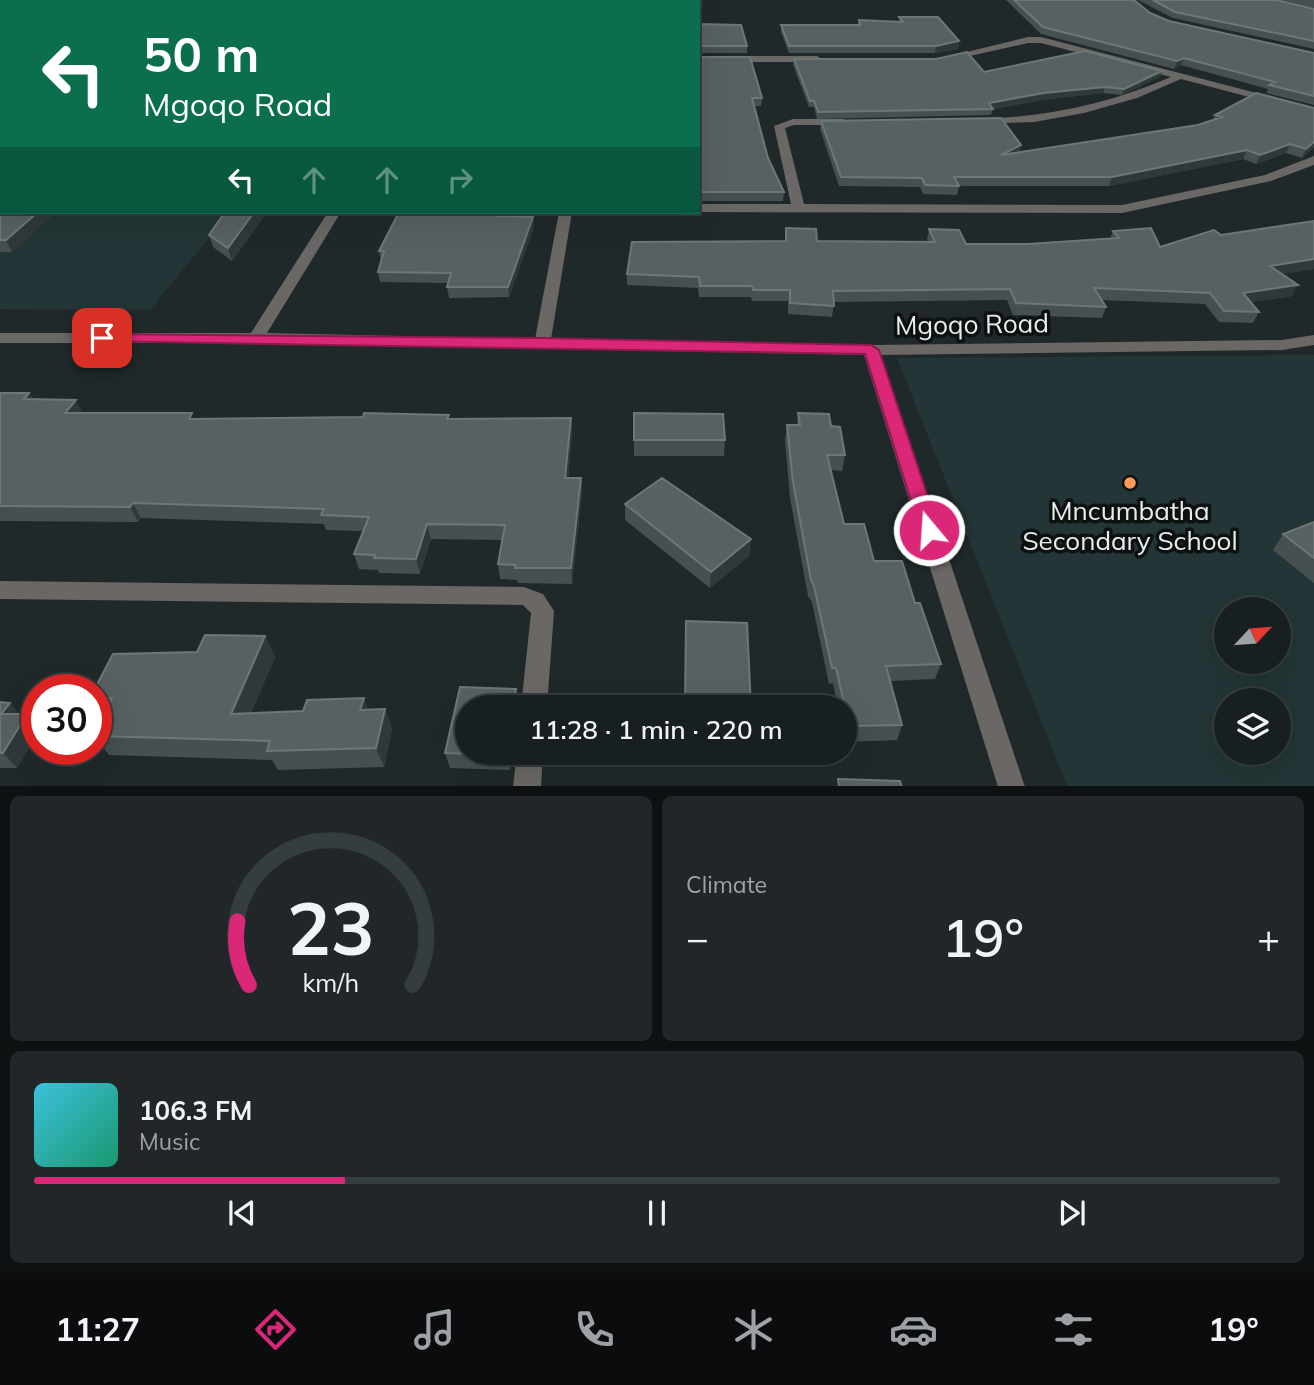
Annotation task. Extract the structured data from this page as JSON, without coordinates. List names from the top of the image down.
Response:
{
  "streets": {
    "street": ["Mgoqo Road"]
  },
  "places": ["Mncumbatha Secondary School"],
  "north": "top right",
  "page": {
    "turn": ["50 m", "Mgoqo Road"],
    "limit": "30",
    "trip": "11:28 · 1 min · 220 m",
    "tile": "Climate",
    "heat": ["−", "19°", "+"],
    "song": ["106.3 FM", "Music"],
    "tabs": ["11:27", "19°"],
    "gauge": ["23", "km/h"]
  }
}
